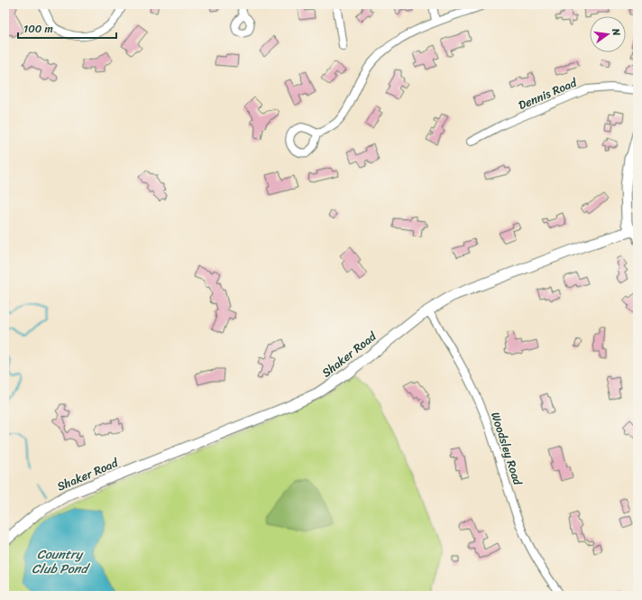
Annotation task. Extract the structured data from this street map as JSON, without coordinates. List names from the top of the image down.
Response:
{
  "streets": {
    "main road": ["Shaker Road"],
    "street": ["Dennis Road", "Woodsley Road"]
  },
  "crossings": [
    ["Shaker Road", "Woodsley Road"]
  ],
  "water": ["Country Club Pond"],
  "scale_bar": "100 m",
  "north": "right"
}
